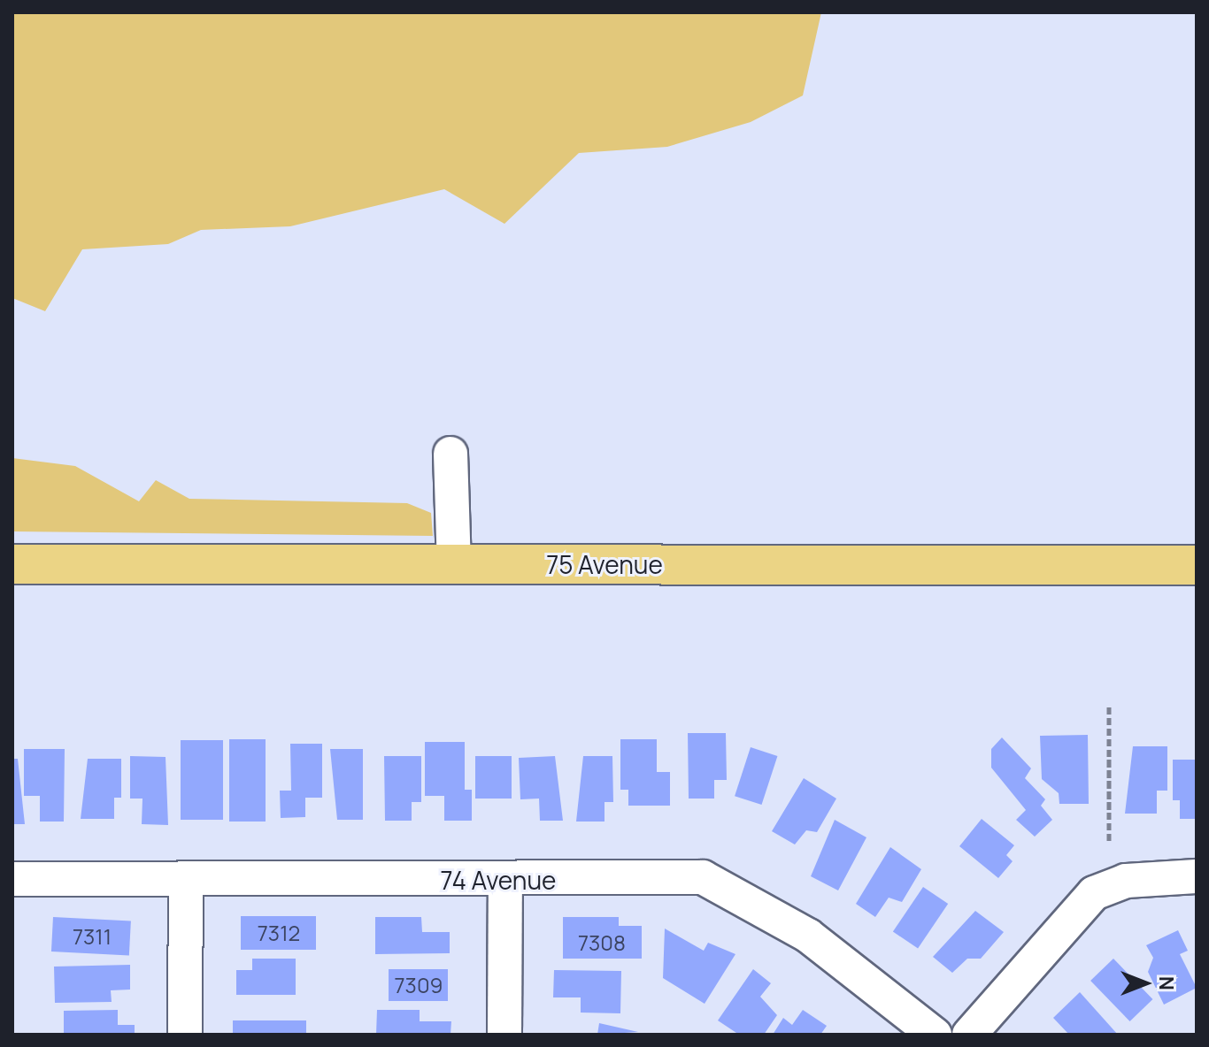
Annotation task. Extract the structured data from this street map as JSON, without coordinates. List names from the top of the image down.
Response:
{
  "streets": {
    "main road": ["75 Avenue"],
    "street": ["74 Avenue"]
  },
  "house_numbers": [
    "7312",
    "7311",
    "7308",
    "7309"
  ],
  "north": "right"
}
